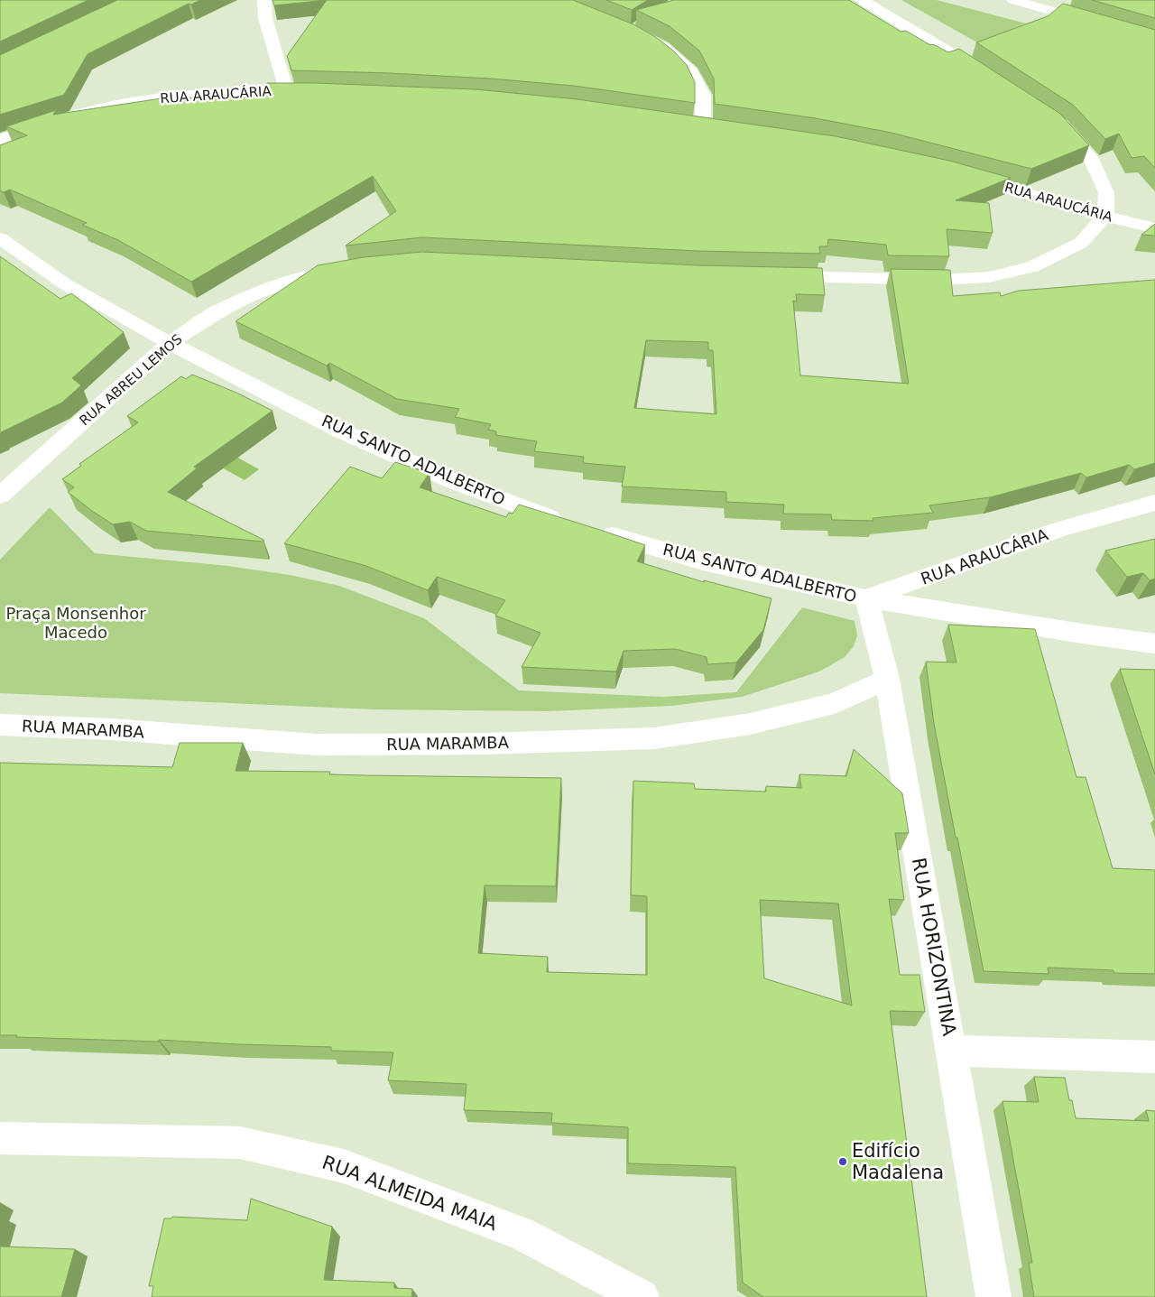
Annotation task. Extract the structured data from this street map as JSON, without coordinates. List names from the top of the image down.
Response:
{
  "streets": {
    "street": [
      "RUA ARAUCÁRIA",
      "RUA ABREU LEMOS",
      "RUA SANTO ADALBERTO",
      "RUA MARAMBA",
      "RUA HORIZONTINA",
      "RUA ALMEIDA MAIA"
    ]
  },
  "crossings": [
    ["RUA ARAUCÁRIA", "RUA SANTO ADALBERTO"],
    ["RUA ARAUCÁRIA", "RUA HORIZONTINA"],
    ["RUA ABREU LEMOS", "RUA SANTO ADALBERTO"],
    ["RUA SANTO ADALBERTO", "RUA HORIZONTINA"],
    ["RUA MARAMBA", "RUA HORIZONTINA"]
  ],
  "parks": ["Praça Monsenhor Macedo"],
  "places": ["Edifício Madalena"]
}
